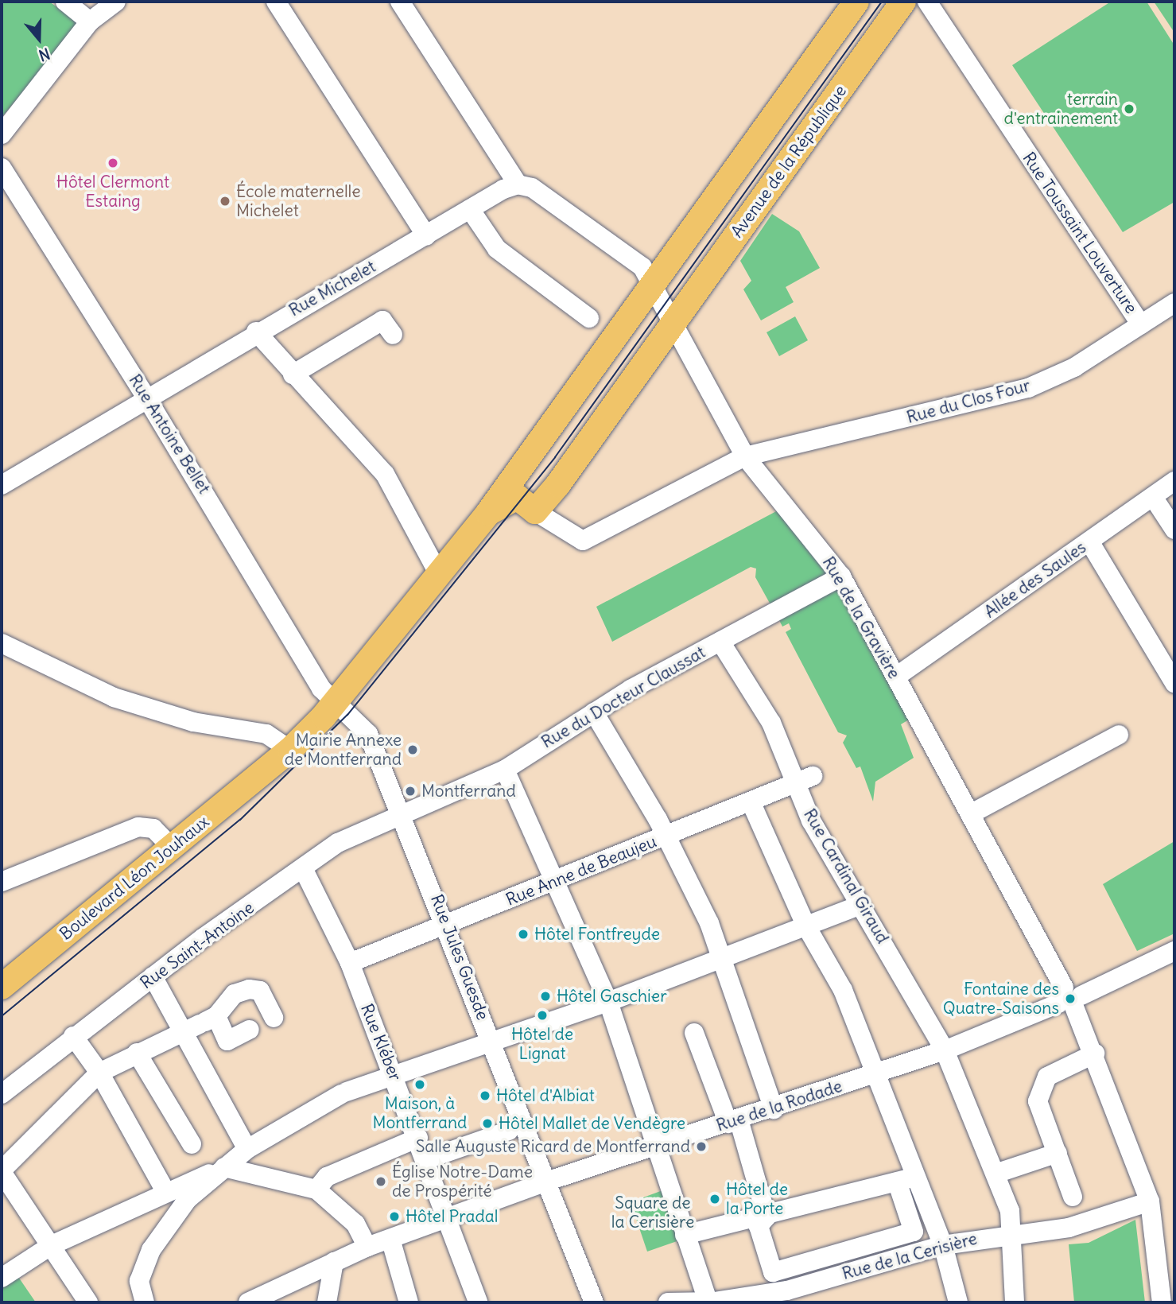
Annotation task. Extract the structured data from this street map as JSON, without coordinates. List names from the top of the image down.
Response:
{
  "streets": {
    "main road": ["Avenue de la République", "Boulevard Léon Jouhaux"],
    "street": [
      "Rue Toussaint Louverture",
      "Rue Michelet",
      "Rue du Clos Four",
      "Rue Antoine Bellet",
      "Allée des Saules",
      "Rue de la Gravière",
      "Rue du Docteur Claussat",
      "Rue Anne de Beaujeu",
      "Rue Cardinal Giraud",
      "Rue Saint-Antoine",
      "Rue Jules Guesde",
      "Rue Kléber",
      "Rue de la Rodade",
      "Rue de la Cerisière"
    ]
  },
  "crossings": [
    ["Avenue de la République", "Rue du Clos Four"],
    ["Avenue de la République", "Rue de la Gravière"],
    ["Rue Toussaint Louverture", "Rue du Clos Four"],
    ["Rue Michelet", "Rue Antoine Bellet"],
    ["Rue du Clos Four", "Rue de la Gravière"],
    ["Rue Antoine Bellet", "Boulevard Léon Jouhaux"],
    ["Rue Antoine Bellet", "Rue Jules Guesde"],
    ["Allée des Saules", "Rue de la Gravière"],
    ["Rue de la Gravière", "Rue du Docteur Claussat"],
    ["Rue de la Gravière", "Rue de la Rodade"],
    ["Rue de la Gravière", "Rue de la Cerisière"],
    ["Rue du Docteur Claussat", "Rue Cardinal Giraud"],
    ["Rue du Docteur Claussat", "Rue Saint-Antoine"],
    ["Rue du Docteur Claussat", "Rue Jules Guesde"],
    ["Rue Anne de Beaujeu", "Rue Cardinal Giraud"],
    ["Rue Anne de Beaujeu", "Rue Jules Guesde"],
    ["Rue Anne de Beaujeu", "Rue Kléber"],
    ["Rue Cardinal Giraud", "Rue de la Rodade"],
    ["Rue Cardinal Giraud", "Rue de la Cerisière"],
    ["Rue Saint-Antoine", "Rue Jules Guesde"],
    ["Rue Saint-Antoine", "Rue Kléber"],
    ["Rue Jules Guesde", "Rue de la Rodade"],
    ["Rue Kléber", "Rue de la Rodade"]
  ],
  "parks": ["Square de la Cerisière"],
  "places": [
    "terrain d'entrainement",
    "Hôtel Clermont Estaing",
    "École maternelle Michelet",
    "Mairie Annexe de Montferrand",
    "Montferrand",
    "Hôtel Fontfreyde",
    "Hôtel Gaschier",
    "Fontaine des Quatre-Saisons",
    "Hôtel de Lignat",
    "Maison, à Montferrand",
    "Hôtel d'Albiat",
    "Hôtel Mallet de Vendègre",
    "Salle Auguste Ricard de Montferrand",
    "Église Notre-Dame de Prospérité",
    "Hôtel de la Porte",
    "Hôtel Pradal"
  ],
  "north": "bottom"
}
